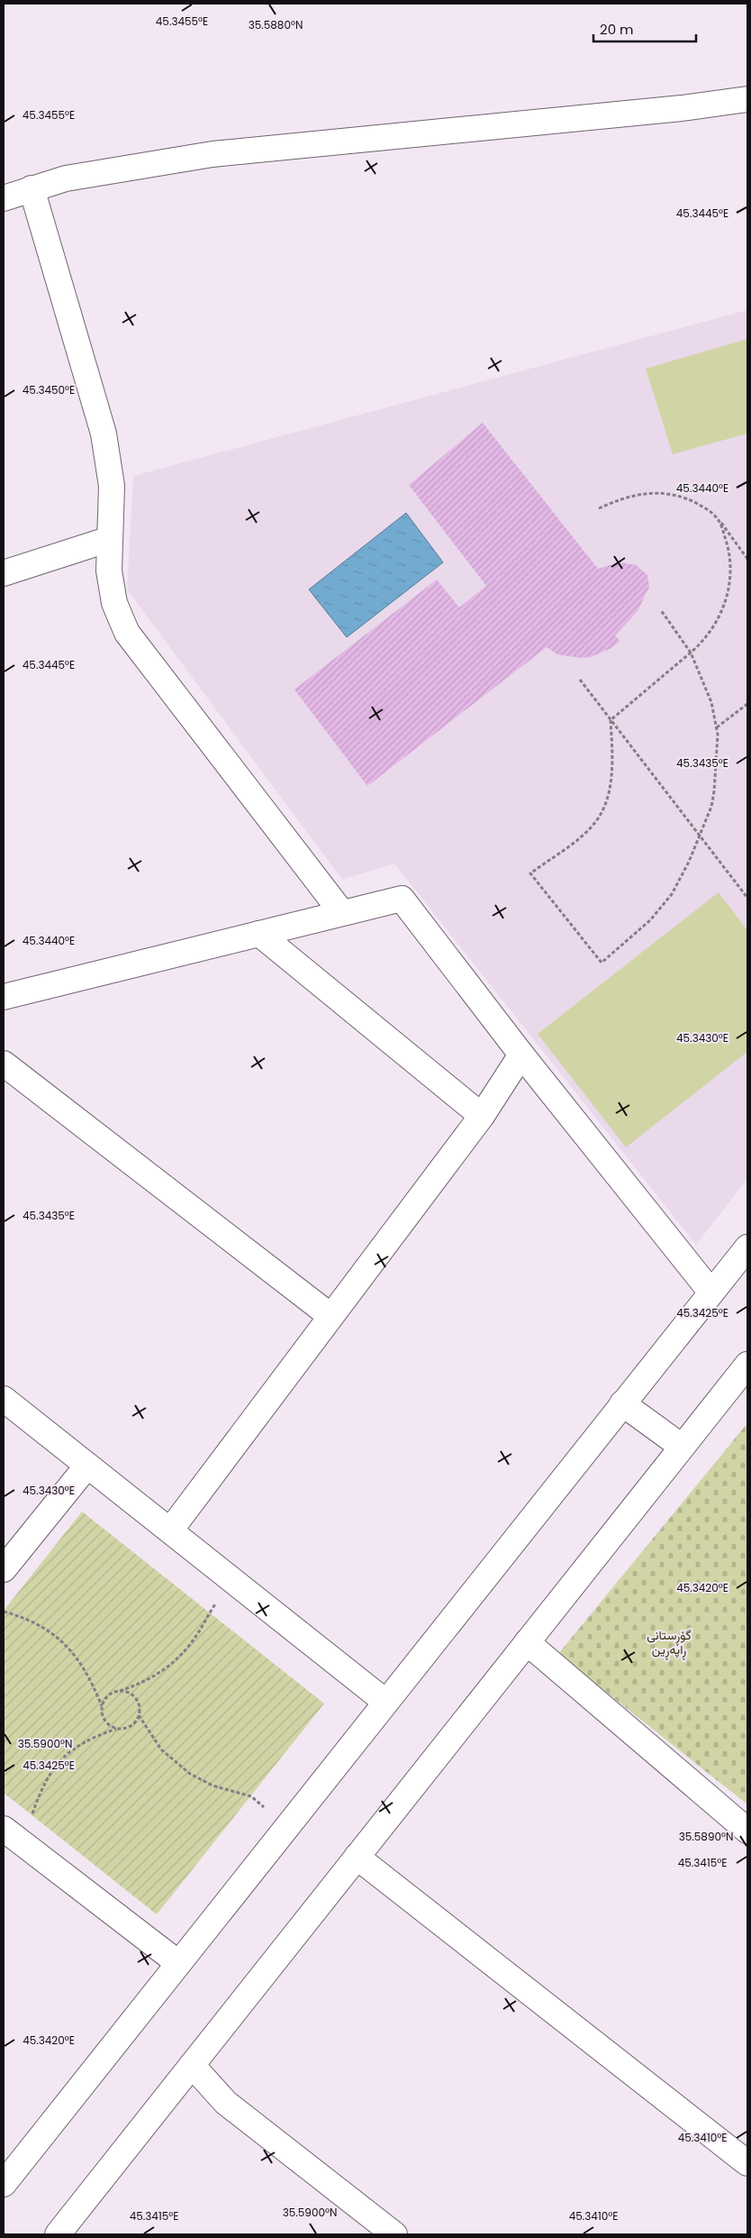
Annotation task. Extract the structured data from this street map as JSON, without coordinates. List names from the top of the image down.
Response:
{
  "parks": ["گۆڕستانی ڕاپەڕین"],
  "scale_bar": "20 m",
  "coordinates": [
    "45.3455°E",
    "35.5880°N",
    "45.3445°E",
    "45.3450°E",
    "45.3440°E",
    "45.3435°E",
    "45.3430°E",
    "45.3425°E",
    "45.3420°E",
    "35.5900°N",
    "35.5890°N",
    "45.3415°E",
    "45.3410°E"
  ]
}
